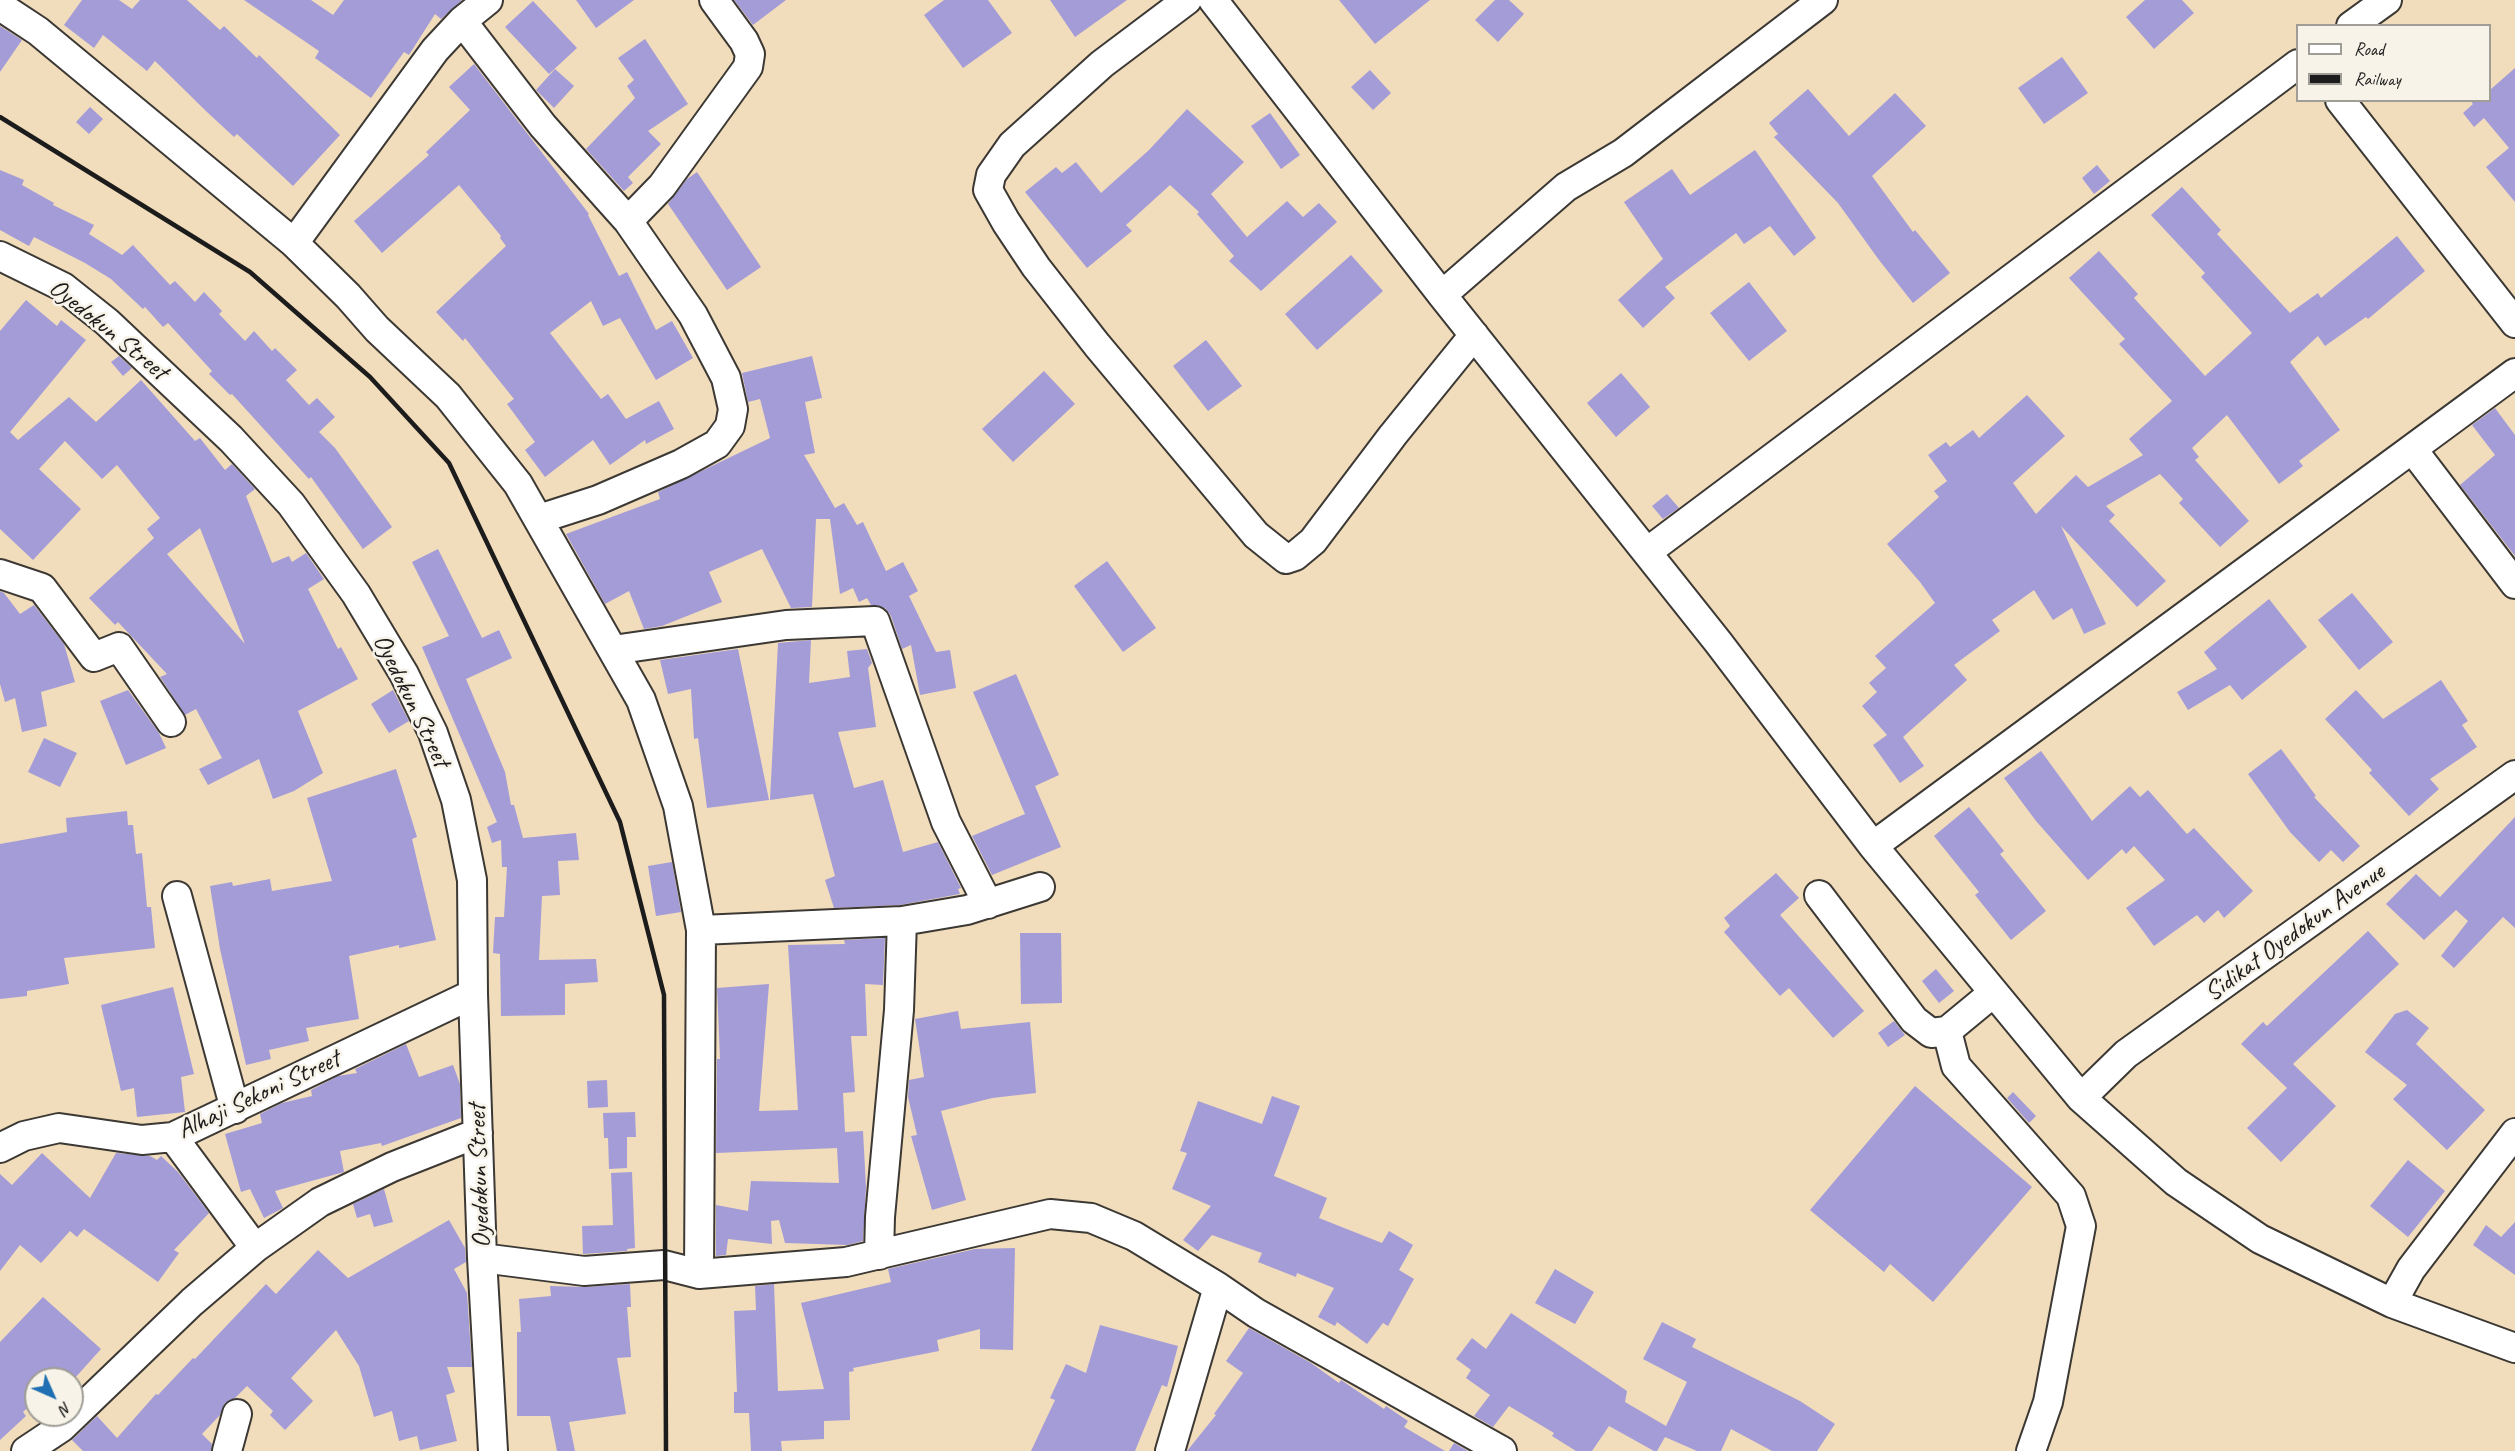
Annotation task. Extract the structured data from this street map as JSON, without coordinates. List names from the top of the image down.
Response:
{
  "streets": {
    "street": ["Oyedokun Street", "Sidikat Oyedokun Avenue", "Alhaji Sekoni Street"]
  },
  "crossings": [
    ["Oyedokun Street", "Alhaji Sekoni Street"]
  ],
  "legend": ["Road", "Railway"],
  "north": "bottom right"
}
